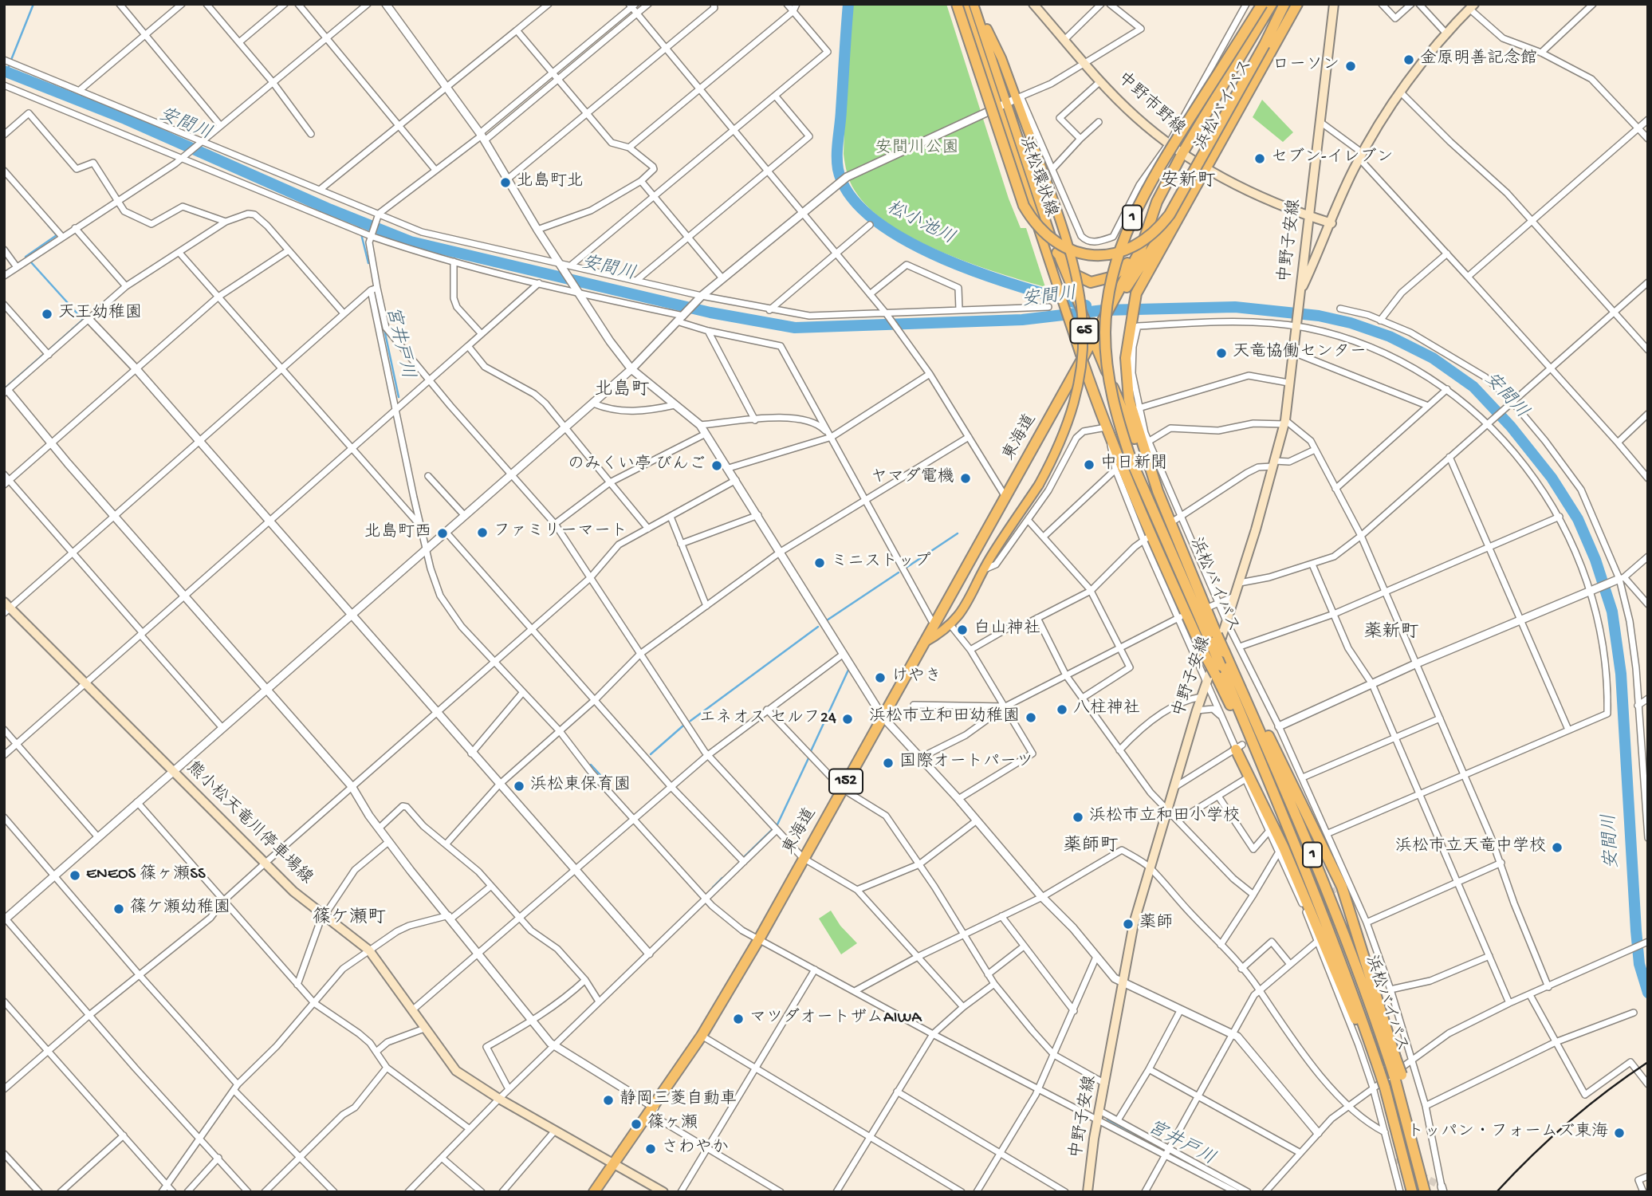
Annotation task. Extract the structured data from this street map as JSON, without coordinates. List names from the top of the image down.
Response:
{
  "streets": {
    "highway": [
      "浜松バイパス",
      "1",
      "東海道",
      "152"
    ],
    "main road": [
      "中野市野線",
      "浜松環状線",
      "中野子安線",
      "65",
      "熊小松天竜川停車場線"
    ]
  },
  "crossings": [
    ["中野市野線", "浜松バイパス"],
    ["中野市野線", "1"],
    ["中野市野線", "中野子安線"],
    ["浜松バイパス", "1"],
    ["浜松バイパス", "中野子安線"],
    ["浜松環状線", "1"],
    ["浜松環状線", "65"],
    ["浜松環状線", "東海道"],
    ["1", "中野子安線"],
    ["1", "東海道"],
    ["65", "東海道"],
    ["東海道", "熊小松天竜川停車場線"]
  ],
  "districts": [
    "安新町",
    "北島町",
    "薬新町",
    "薬師町",
    "篠ケ瀬町"
  ],
  "water": ["安間川", "松小池川", "宮井戸川"],
  "parks": ["安間川公園"],
  "places": [
    "金原明善記念館",
    "ローソン",
    "セブン-イレブン",
    "北島町北",
    "天王幼稚園",
    "天竜協働センター",
    "中日新聞",
    "のみくい亭 びんご",
    "ヤマダ電機",
    "ファミリーマート",
    "北島町西",
    "ミニストップ",
    "白山神社",
    "けやき",
    "八柱神社",
    "浜松市立和田幼稚園",
    "エネオス セルフ24",
    "国際オートパーツ",
    "浜松東保育園",
    "浜松市立和田小学校",
    "浜松市立天竜中学校",
    "ENEOS 篠ヶ瀬SS",
    "篠ケ瀬幼稚園",
    "薬師",
    "マツダオートザムAIWA",
    "静岡三菱自動車",
    "篠ヶ瀬",
    "トッパン・フォームズ東海",
    "さわやか"
  ]
}
